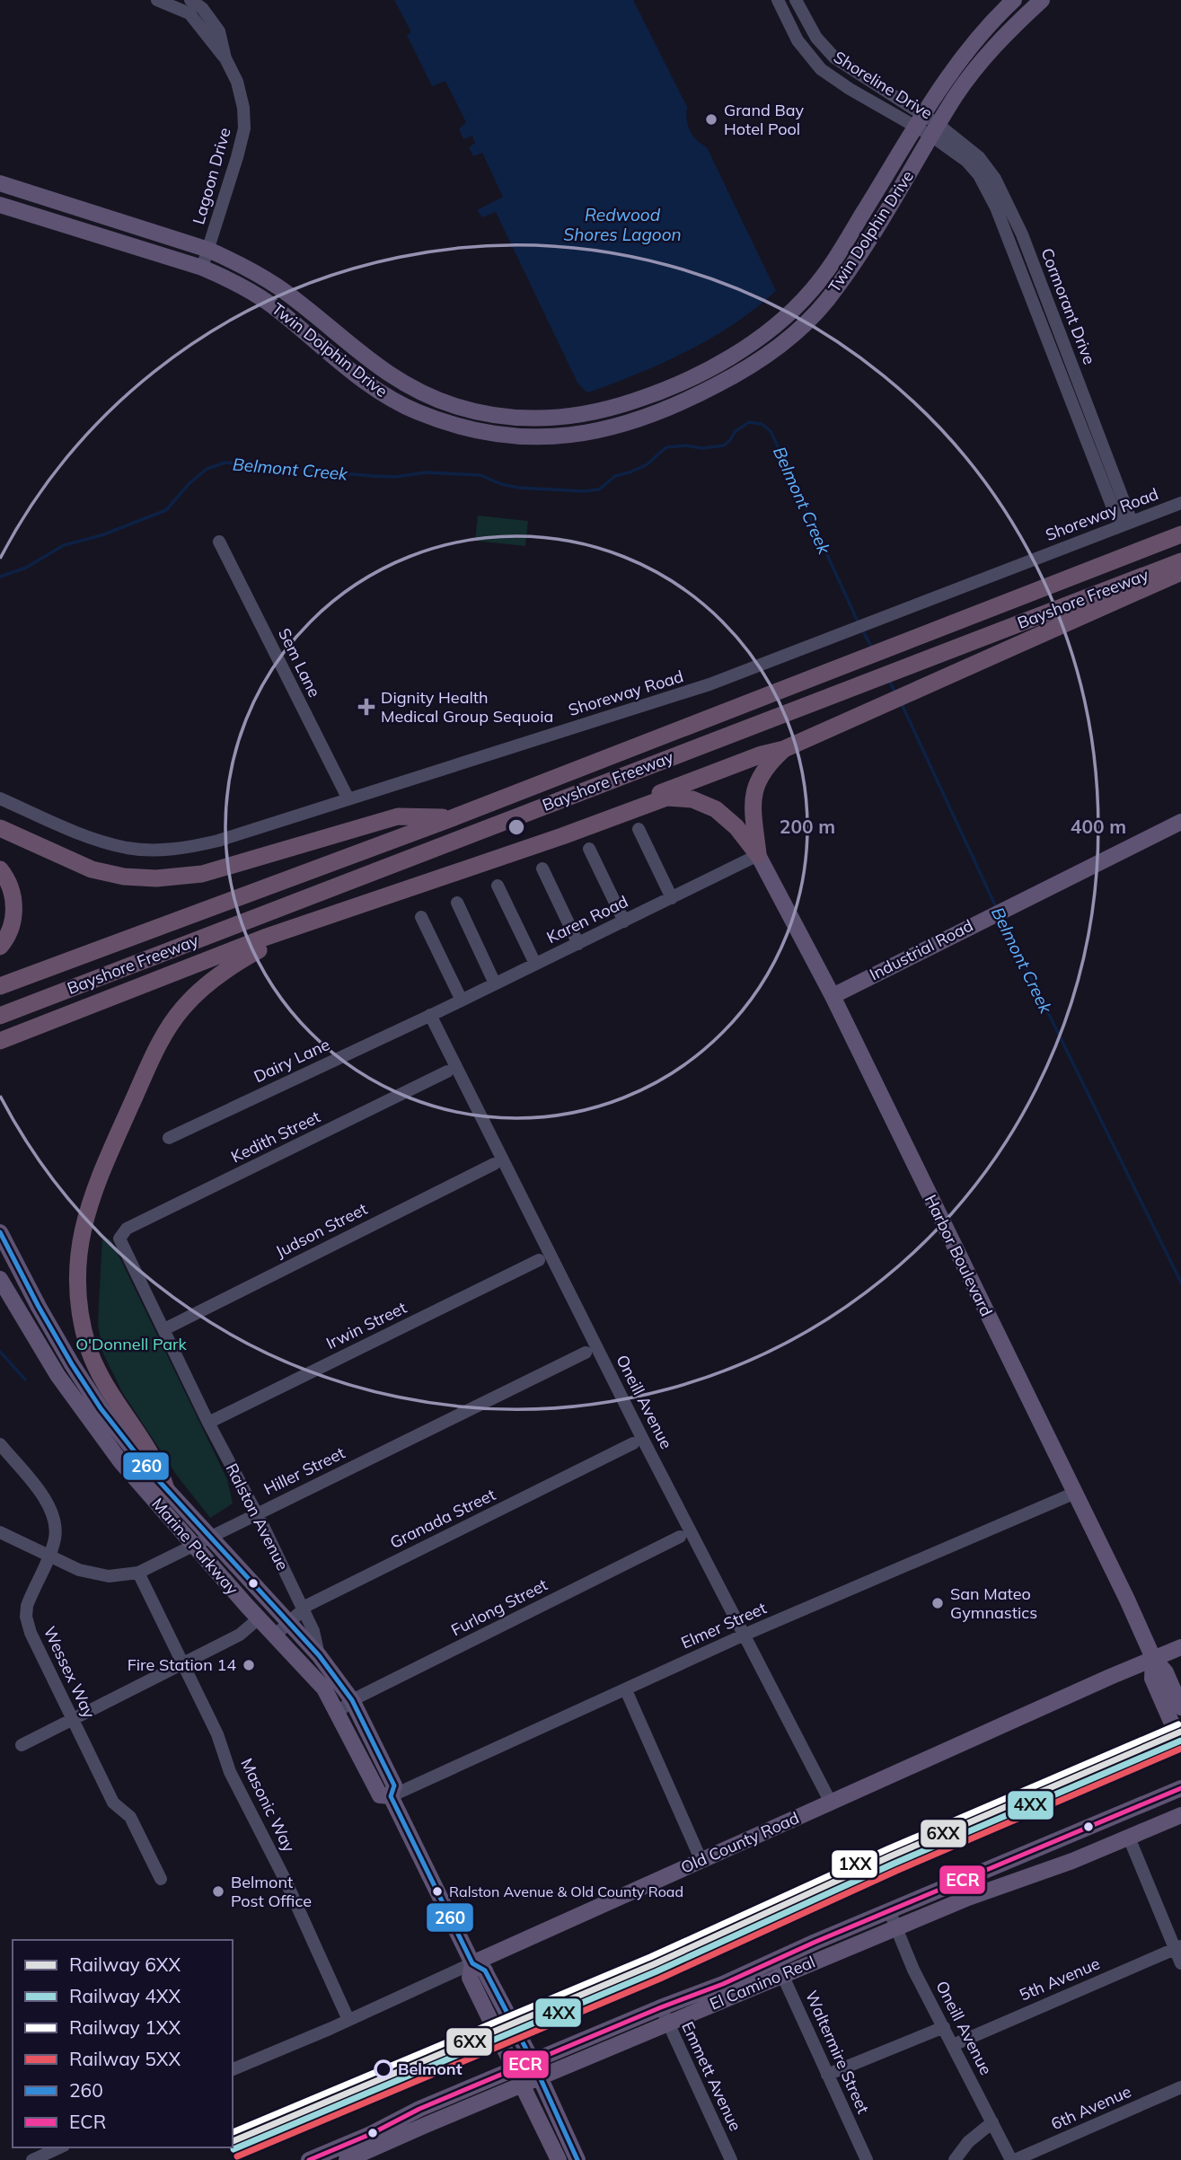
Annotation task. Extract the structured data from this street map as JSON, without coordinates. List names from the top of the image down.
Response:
{
  "streets": {
    "highway": ["Bayshore Freeway"],
    "main road": [
      "Twin Dolphin Drive",
      "Industrial Road",
      "Harbor Boulevard",
      "Ralston Avenue",
      "Marine Parkway",
      "Old County Road",
      "El Camino Real"
    ],
    "street": [
      "Shoreline Drive",
      "Lagoon Drive",
      "Cormorant Drive",
      "Shoreway Road",
      "Sem Lane",
      "Karen Road",
      "Dairy Lane",
      "Kedith Street",
      "Judson Street",
      "Irwin Street",
      "Oneill Avenue",
      "Hiller Street",
      "Granada Street",
      "Furlong Street",
      "Elmer Street",
      "Wessex Way",
      "Masonic Way",
      "5th Avenue",
      "Waltermire Street",
      "Emmett Avenue",
      "6th Avenue"
    ]
  },
  "crossings": [
    ["Shoreline Drive", "Twin Dolphin Drive"],
    ["Shoreline Drive", "Cormorant Drive"],
    ["Lagoon Drive", "Twin Dolphin Drive"],
    ["Twin Dolphin Drive", "Cormorant Drive"],
    ["Cormorant Drive", "Shoreway Road"],
    ["Shoreway Road", "Sem Lane"],
    ["Karen Road", "Dairy Lane"],
    ["Karen Road", "Harbor Boulevard"],
    ["Karen Road", "Oneill Avenue"],
    ["Industrial Road", "Harbor Boulevard"],
    ["Dairy Lane", "Oneill Avenue"],
    ["Kedith Street", "Ralston Avenue"],
    ["Judson Street", "Ralston Avenue"],
    ["Harbor Boulevard", "Elmer Street"],
    ["Harbor Boulevard", "Old County Road"],
    ["Irwin Street", "Ralston Avenue"],
    ["Oneill Avenue", "Elmer Street"],
    ["Oneill Avenue", "Old County Road"],
    ["Oneill Avenue", "5th Avenue"],
    ["Oneill Avenue", "El Camino Real"],
    ["Oneill Avenue", "6th Avenue"],
    ["Hiller Street", "Ralston Avenue"],
    ["Hiller Street", "Marine Parkway"],
    ["Hiller Street", "Wessex Way"],
    ["Hiller Street", "Masonic Way"],
    ["Ralston Avenue", "Granada Street"],
    ["Ralston Avenue", "Marine Parkway"],
    ["Ralston Avenue", "Furlong Street"],
    ["Ralston Avenue", "Elmer Street"],
    ["Ralston Avenue", "Old County Road"],
    ["Ralston Avenue", "El Camino Real"],
    ["Granada Street", "Marine Parkway"],
    ["Marine Parkway", "Furlong Street"],
    ["Masonic Way", "Old County Road"],
    ["El Camino Real", "Waltermire Street"],
    ["El Camino Real", "Emmett Avenue"]
  ],
  "water": ["Redwood Shores Lagoon", "Belmont Creek"],
  "parks": ["O'Donnell Park"],
  "places": {
    "other": [
      "Grand Bay Hotel Pool",
      "San Mateo Gymnastics",
      "Fire Station 14",
      "Belmont Post Office",
      "Ralston Avenue & Old County Road",
      "Belmont"
    ],
    "health": ["Dignity Health Medical Group Sequoia"]
  },
  "lines": [
    "transit line 260",
    "rail line 1XX",
    "rail line 6XX",
    "rail line 4XX",
    "rail line 5XX",
    "transit line ECR"
  ],
  "legend": [
    "Railway 6XX",
    "Railway 4XX",
    "Railway 1XX",
    "Railway 5XX",
    "260",
    "ECR"
  ],
  "rings": ["200 m", "400 m"]
}
